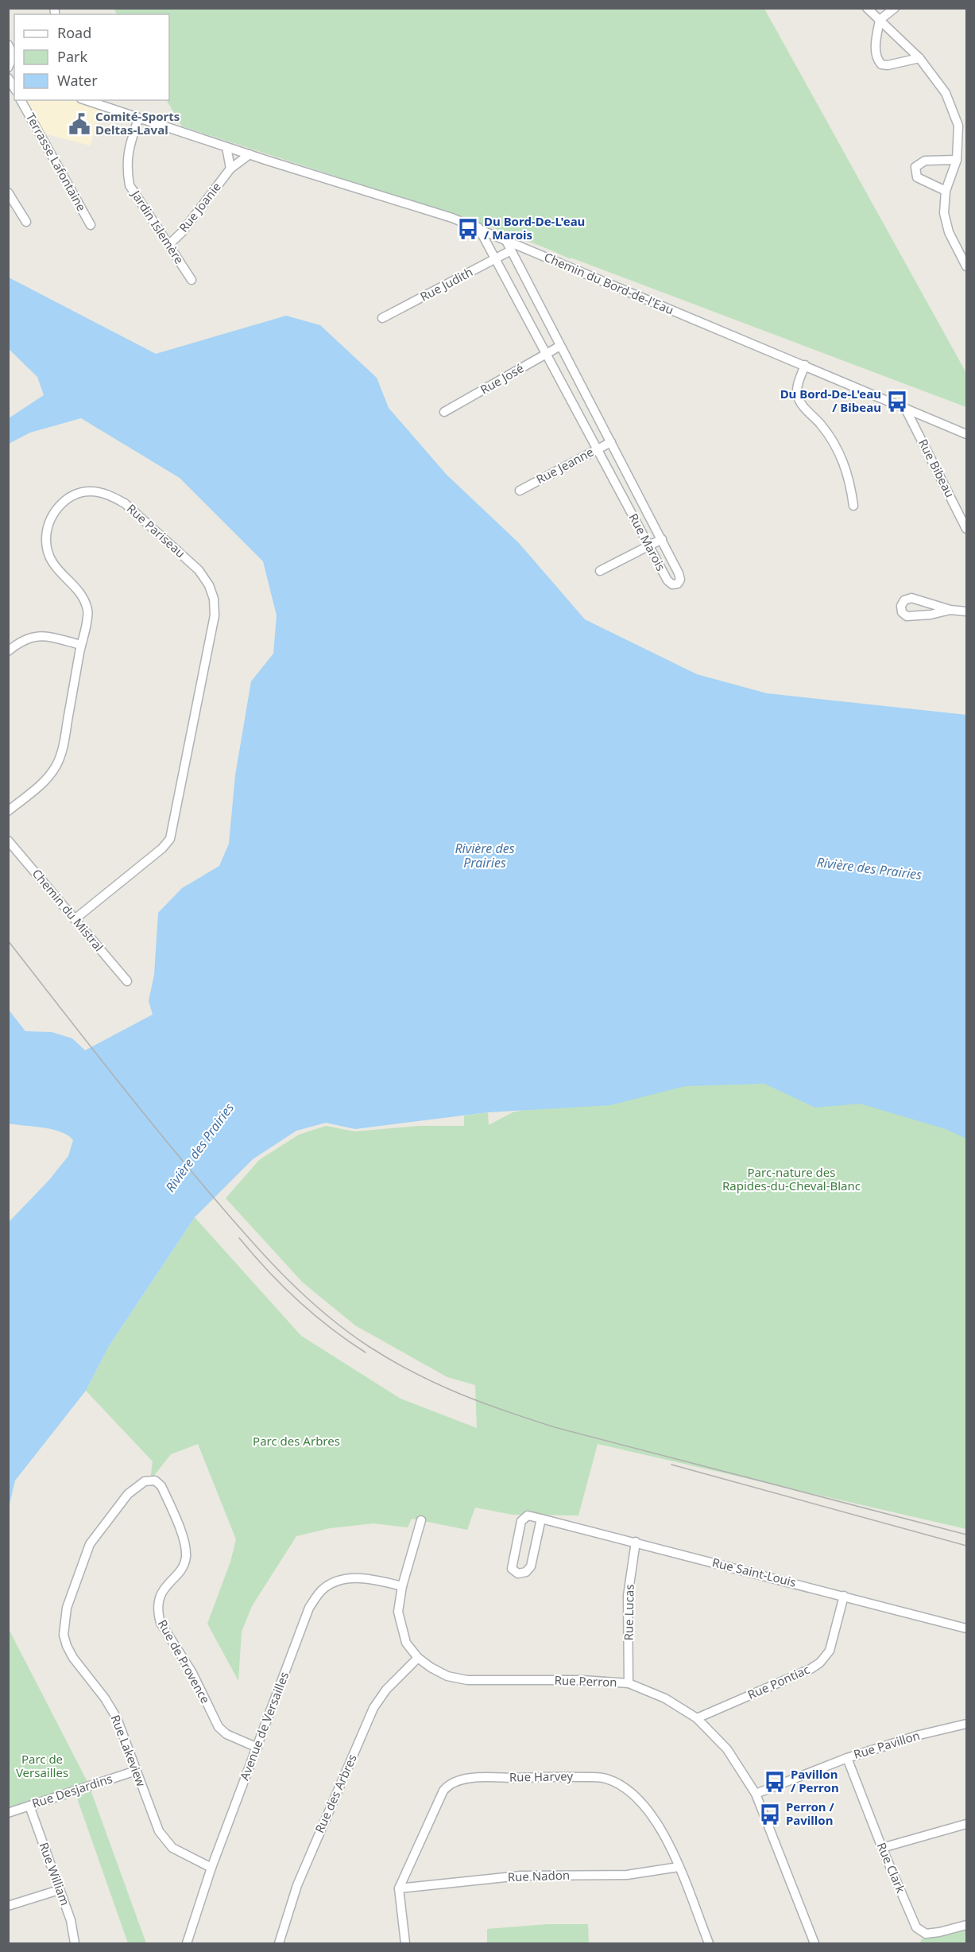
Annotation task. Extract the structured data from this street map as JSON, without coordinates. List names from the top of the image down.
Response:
{
  "streets": {
    "street": [
      "Terrasse Lafontaine",
      "Rue Joanie",
      "Jardin Islemère",
      "Chemin du Bord-de-l'Eau",
      "Rue Judith",
      "Rue José",
      "Rue Jeanne",
      "Rue Bibeau",
      "Rue Pariseau",
      "Rue Marois",
      "Chemin du Mistral",
      "Rue Saint-Louis",
      "Rue Lucas",
      "Rue de Provence",
      "Rue Perron",
      "Rue Pontiac",
      "Avenue de Versailles",
      "Rue Pavillon",
      "Rue Lakeview",
      "Rue Harvey",
      "Rue Desjardins",
      "Rue des Arbres",
      "Rue Clark",
      "Rue William",
      "Rue Nadon"
    ]
  },
  "crossings": [
    ["Rue Joanie", "Jardin Islemère"],
    ["Rue Joanie", "Chemin du Bord-de-l'Eau"],
    ["Jardin Islemère", "Chemin du Bord-de-l'Eau"],
    ["Chemin du Bord-de-l'Eau", "Rue Bibeau"],
    ["Chemin du Bord-de-l'Eau", "Rue Marois"],
    ["Rue Judith", "Rue Marois"],
    ["Rue José", "Rue Marois"],
    ["Rue Jeanne", "Rue Marois"],
    ["Rue Pariseau", "Chemin du Mistral"],
    ["Rue Saint-Louis", "Rue Lucas"],
    ["Rue Saint-Louis", "Rue Pontiac"],
    ["Rue Lucas", "Rue Perron"],
    ["Rue de Provence", "Avenue de Versailles"],
    ["Rue de Provence", "Rue Lakeview"],
    ["Rue Perron", "Rue Pontiac"],
    ["Rue Perron", "Avenue de Versailles"],
    ["Rue Perron", "Rue Pavillon"],
    ["Rue Perron", "Rue des Arbres"],
    ["Avenue de Versailles", "Rue Lakeview"],
    ["Rue Pavillon", "Rue Clark"],
    ["Rue Lakeview", "Rue Desjardins"],
    ["Rue Harvey", "Rue Nadon"],
    ["Rue Desjardins", "Rue William"]
  ],
  "water": ["Rivière des Prairies"],
  "parks": ["Parc-nature des Rapides-du-Cheval-Blanc", "Parc des Arbres", "Parc de Versailles"],
  "places": {
    "public building": ["Comité-Sports Deltas-Laval"],
    "bus stop": [
      "Du Bord-De-L'eau / Marois",
      "Du Bord-De-L'eau / Bibeau",
      "Pavillon / Perron",
      "Perron / Pavillon"
    ]
  },
  "legend": ["Road", "Park", "Water"]
}
